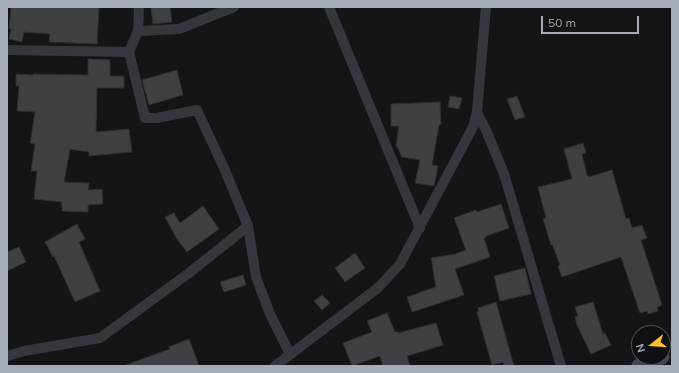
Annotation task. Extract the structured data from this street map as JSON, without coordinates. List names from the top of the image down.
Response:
{
  "scale_bar": "50 m",
  "north": "left"
}
